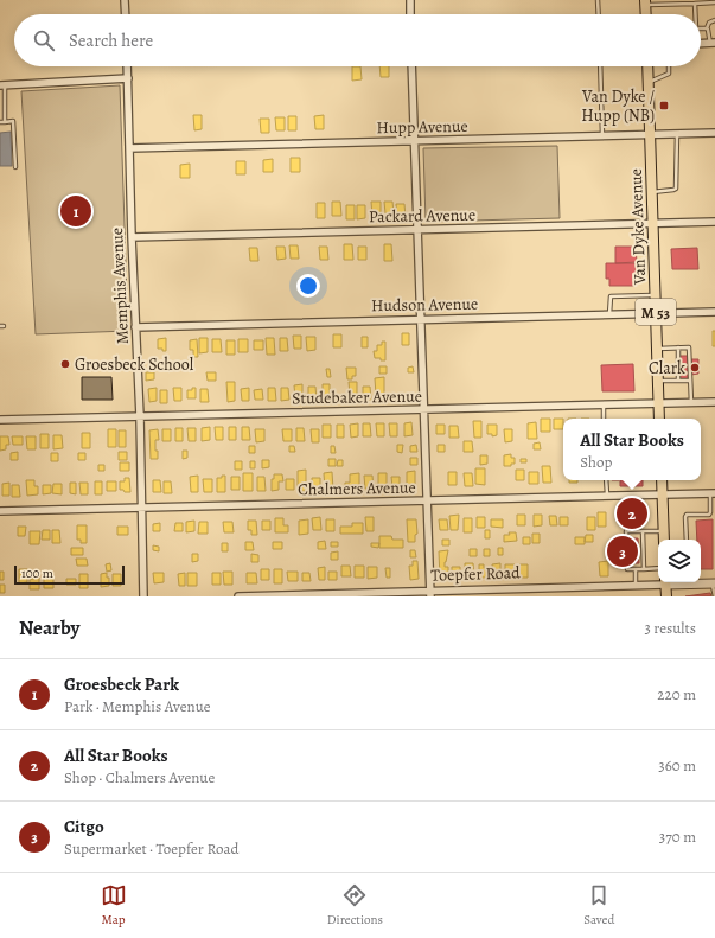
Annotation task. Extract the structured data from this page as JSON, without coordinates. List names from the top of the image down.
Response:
{
  "streets": {
    "main road": ["Van Dyke Avenue", "M 53"],
    "street": [
      "Hupp Avenue",
      "Packard Avenue",
      "Memphis Avenue",
      "Hudson Avenue",
      "Studebaker Avenue",
      "Chalmers Avenue",
      "Toepfer Road"
    ]
  },
  "crossings": [
    ["Hupp Avenue", "Van Dyke Avenue"],
    ["Hupp Avenue", "Memphis Avenue"],
    ["Packard Avenue", "Van Dyke Avenue"],
    ["Packard Avenue", "Memphis Avenue"],
    ["Van Dyke Avenue", "Hudson Avenue"],
    ["Van Dyke Avenue", "Studebaker Avenue"],
    ["Memphis Avenue", "Hudson Avenue"],
    ["Memphis Avenue", "Studebaker Avenue"],
    ["Memphis Avenue", "Chalmers Avenue"]
  ],
  "places": {
    "transit": ["Van Dyke / Hupp (NB)"],
    "other": ["Groesbeck School", "Clark"]
  },
  "scale_bar": "100 m",
  "page": {
    "search": "Search here",
    "pins": ["1", "2", "3"],
    "popup": ["All Star Books", "Shop"],
    "scale": "100 m",
    "heading": ["Nearby", "3 results"],
    "list": [
      {
        "mark": "1",
        "name": "Groesbeck Park",
        "note": "Park · Memphis Avenue",
        "value": "220 m"
      },
      {
        "mark": "2",
        "name": "All Star Books",
        "note": "Shop · Chalmers Avenue",
        "value": "360 m"
      },
      {
        "mark": "3",
        "name": "Citgo",
        "note": "Supermarket · Toepfer Road",
        "value": "370 m"
      }
    ],
    "nav": ["Map", "Directions", "Saved"]
  }
}
